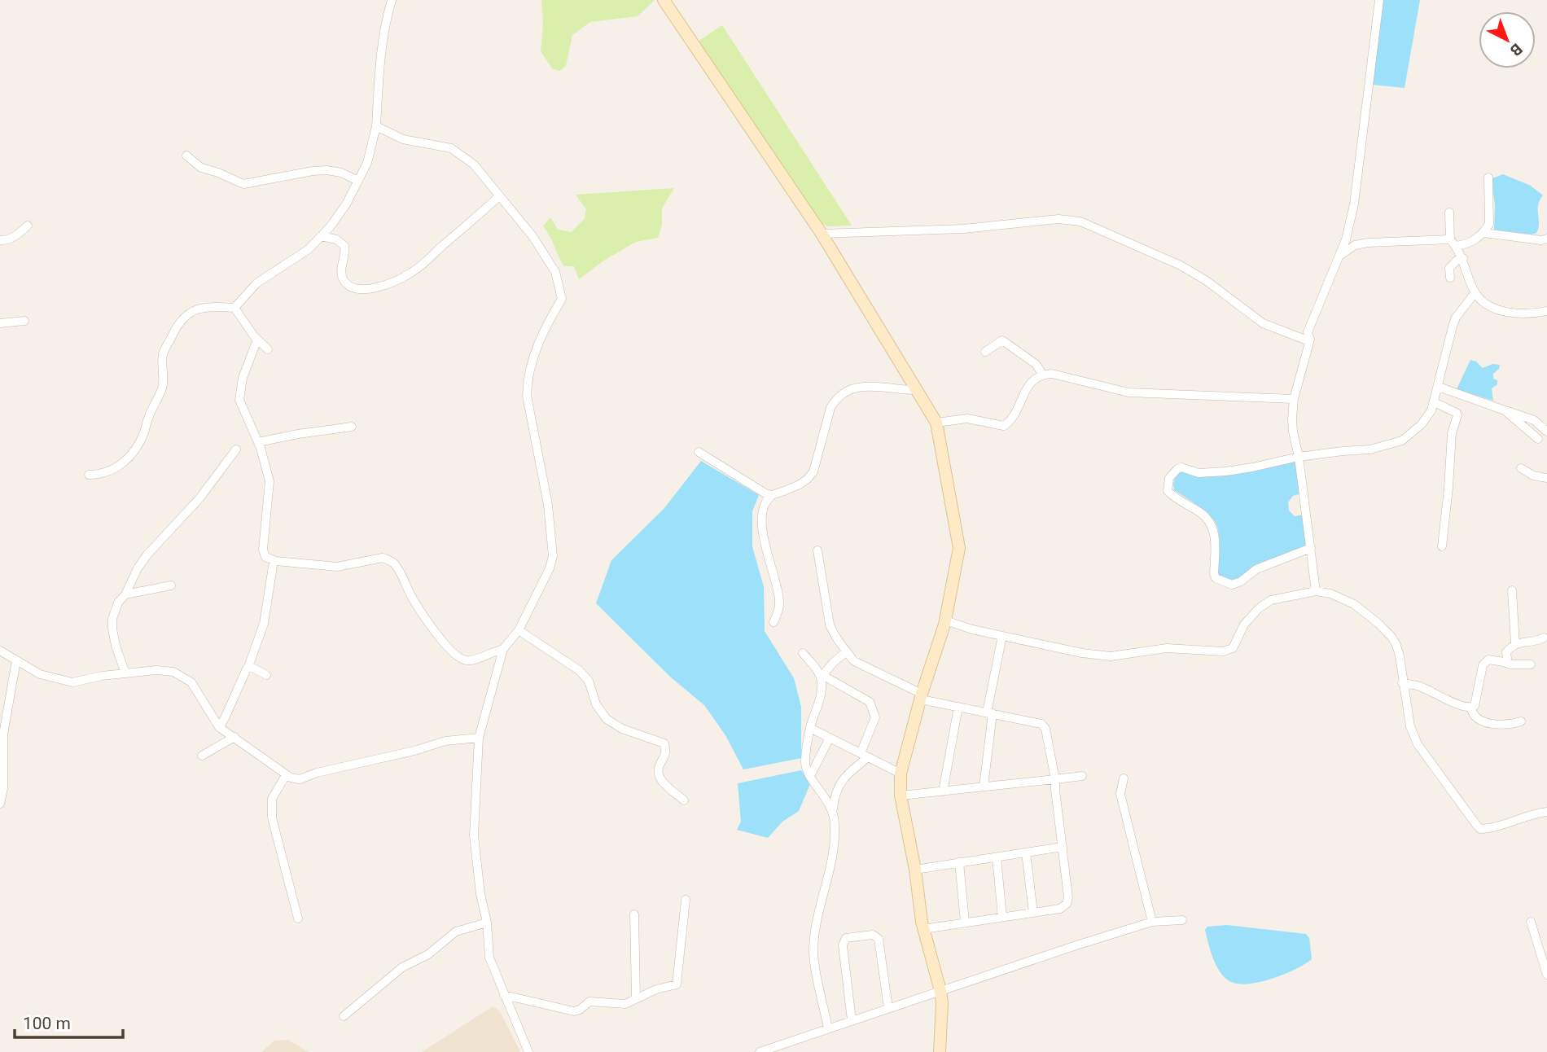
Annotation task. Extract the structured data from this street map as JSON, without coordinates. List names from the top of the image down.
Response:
{
  "scale_bar": "100 m",
  "north": "bottom right"
}
